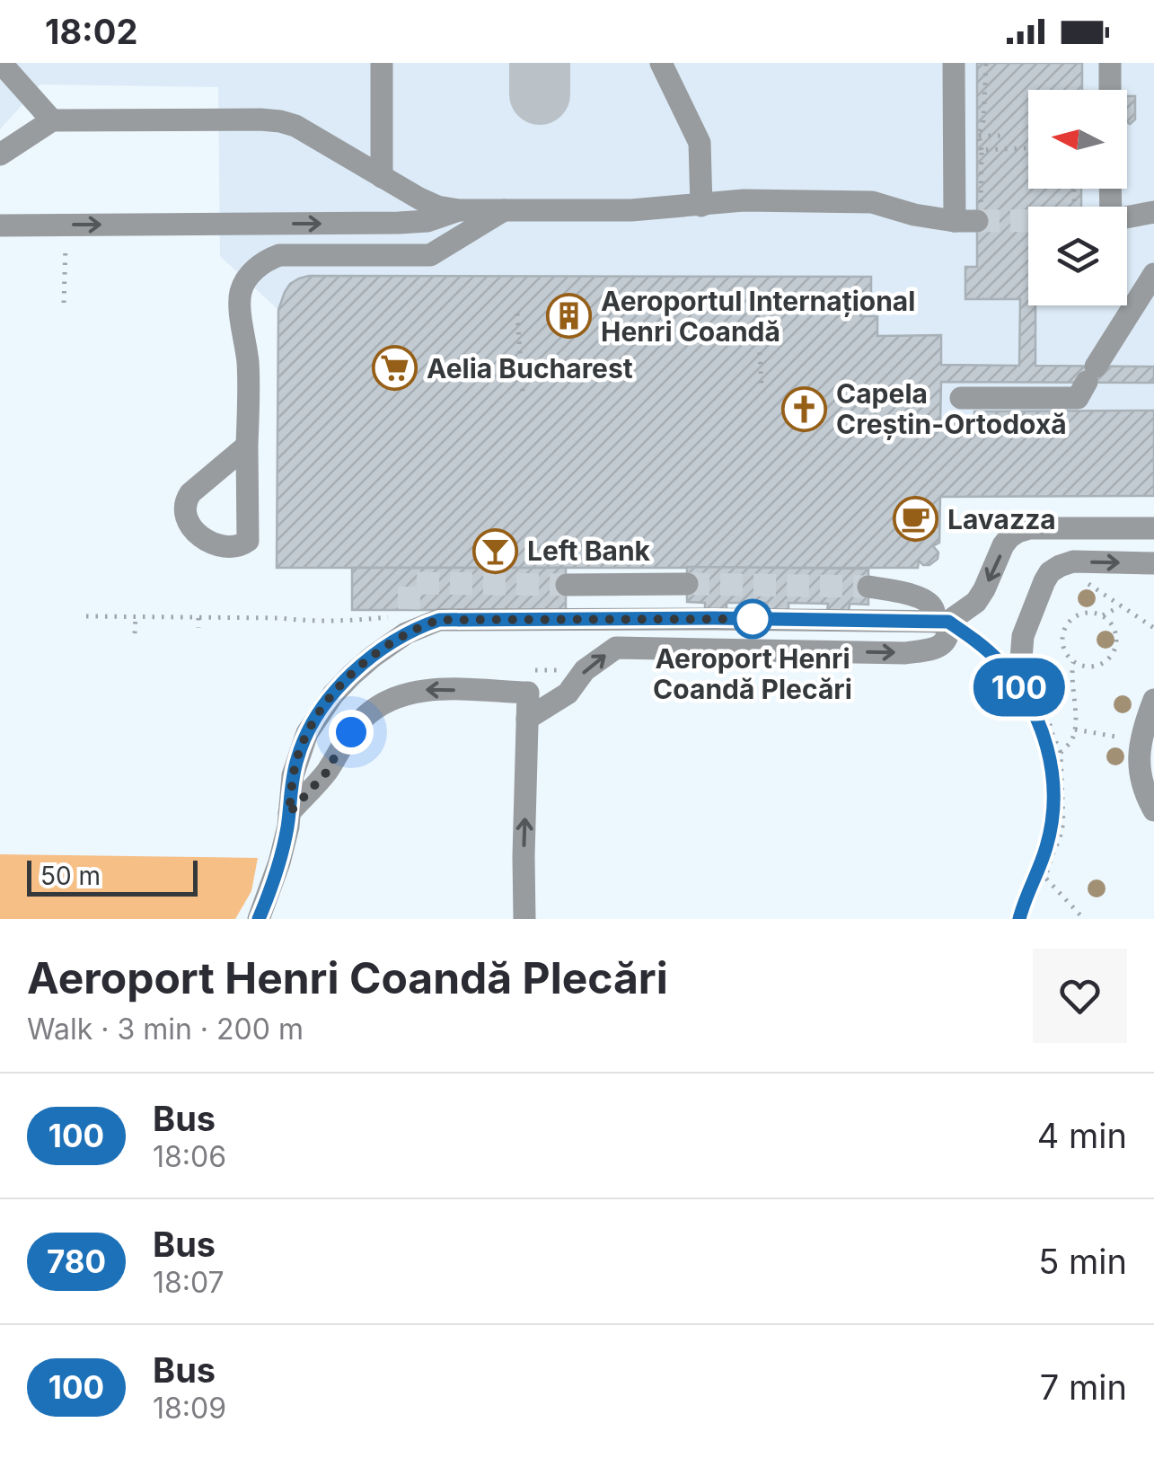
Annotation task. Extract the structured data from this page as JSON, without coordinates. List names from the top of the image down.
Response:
{
  "places": {
    "building": ["Aeroportul Internațional Henri Coandă"],
    "supermarket": ["Aelia Bucharest"],
    "church": ["Capela Creștin-Ortodoxă"],
    "cafe": ["Lavazza"],
    "bar": ["Left Bank"],
    "other": ["Aeroport Henri Coandă Plecări"]
  },
  "lines": ["bus line 100"],
  "scale_bar": "50 m",
  "north": "left",
  "page": {
    "status": "18:02",
    "on_map": "100",
    "scale": "50 m",
    "heading": ["Aeroport Henri Coandă Plecări", "Walk · 3 min · 200 m"],
    "list": [
      {
        "mark": "100",
        "name": "Bus",
        "note": "18:06",
        "value": "4 min"
      },
      {
        "mark": "780",
        "name": "Bus",
        "note": "18:07",
        "value": "5 min"
      },
      {
        "mark": "100",
        "name": "Bus",
        "note": "18:09",
        "value": "7 min"
      }
    ]
  }
}
